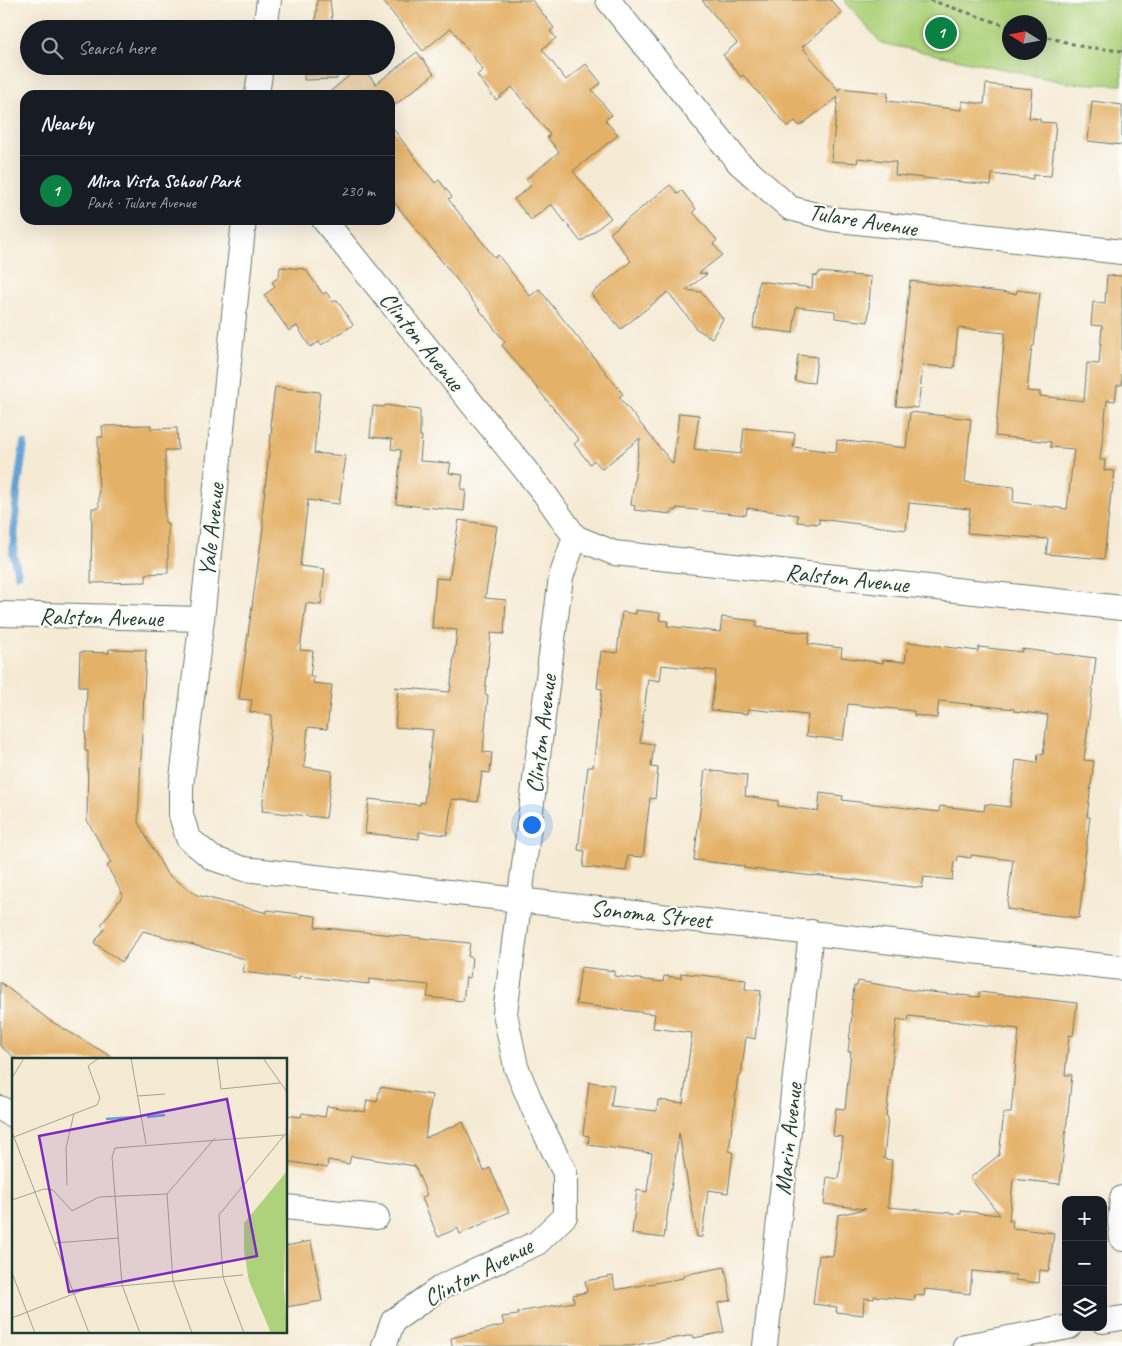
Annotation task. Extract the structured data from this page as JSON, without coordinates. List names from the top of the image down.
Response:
{
  "streets": {
    "street": [
      "Tulare Avenue",
      "Clinton Avenue",
      "Yale Avenue",
      "Ralston Avenue",
      "Sonoma Street",
      "Marin Avenue"
    ]
  },
  "crossings": [
    ["Clinton Avenue", "Ralston Avenue"],
    ["Clinton Avenue", "Sonoma Street"],
    ["Yale Avenue", "Ralston Avenue"],
    ["Yale Avenue", "Sonoma Street"],
    ["Sonoma Street", "Marin Avenue"]
  ],
  "north": "left",
  "page": {
    "pins": "1",
    "search": "Search here",
    "heading": "Nearby",
    "list": [
      {
        "mark": "1",
        "name": "Mira Vista School Park",
        "note": "Park · Tulare Avenue",
        "value": "230 m"
      }
    ],
    "map_buttons": ["+", "−"]
  }
}
